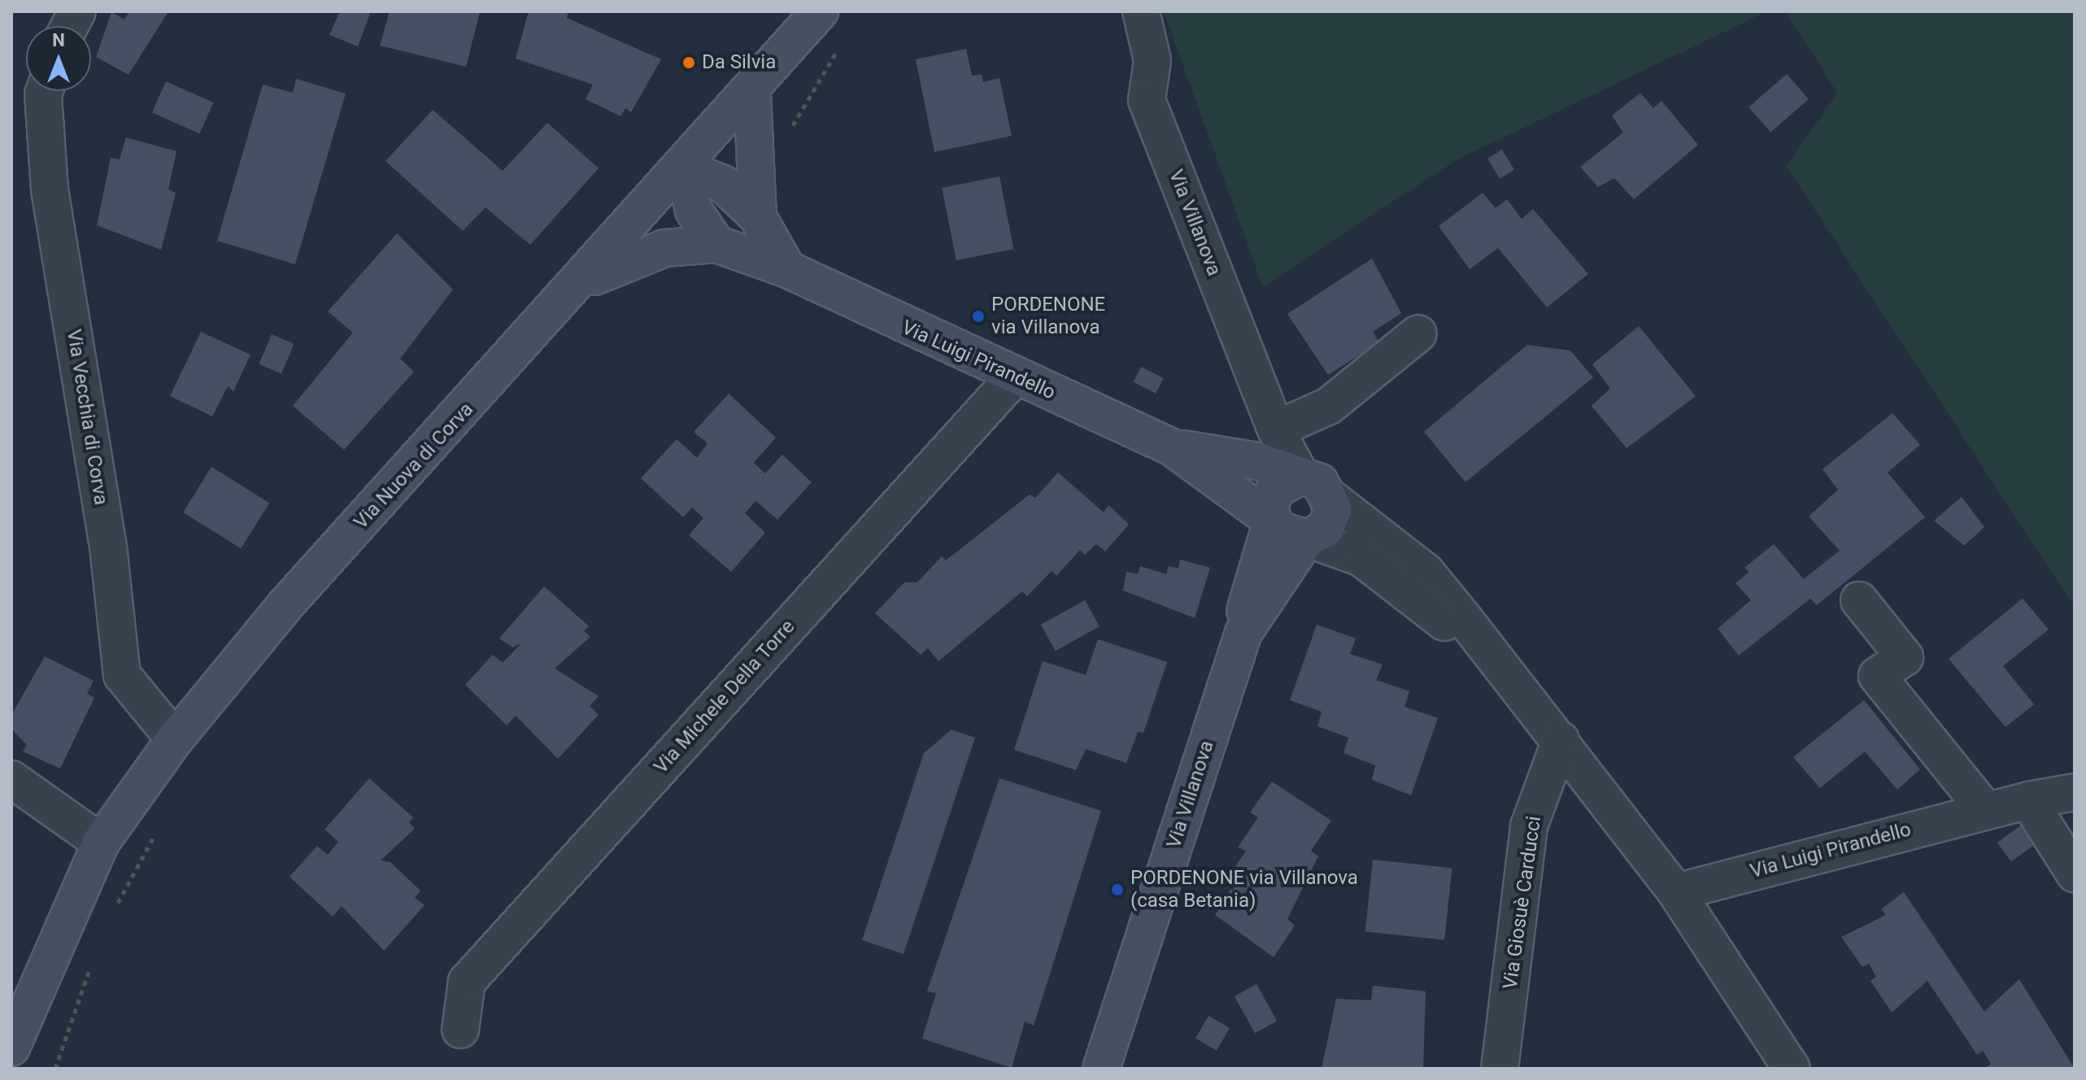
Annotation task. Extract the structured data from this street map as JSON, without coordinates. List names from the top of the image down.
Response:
{
  "streets": {
    "street": [
      "Via Villanova",
      "Via Luigi Pirandello",
      "Via Vecchia di Corva",
      "Via Nuova di Corva",
      "Via Michele Della Torre",
      "Via Giosuè Carducci"
    ]
  },
  "crossings": [
    ["Via Villanova", "Via Luigi Pirandello"],
    ["Via Luigi Pirandello", "Via Nuova di Corva"],
    ["Via Luigi Pirandello", "Via Michele Della Torre"],
    ["Via Luigi Pirandello", "Via Giosuè Carducci"],
    ["Via Vecchia di Corva", "Via Nuova di Corva"]
  ],
  "places": ["Da Silvia", "PORDENONE via Villanova", "PORDENONE via Villanova (casa Betania)"],
  "north": "top"
}
